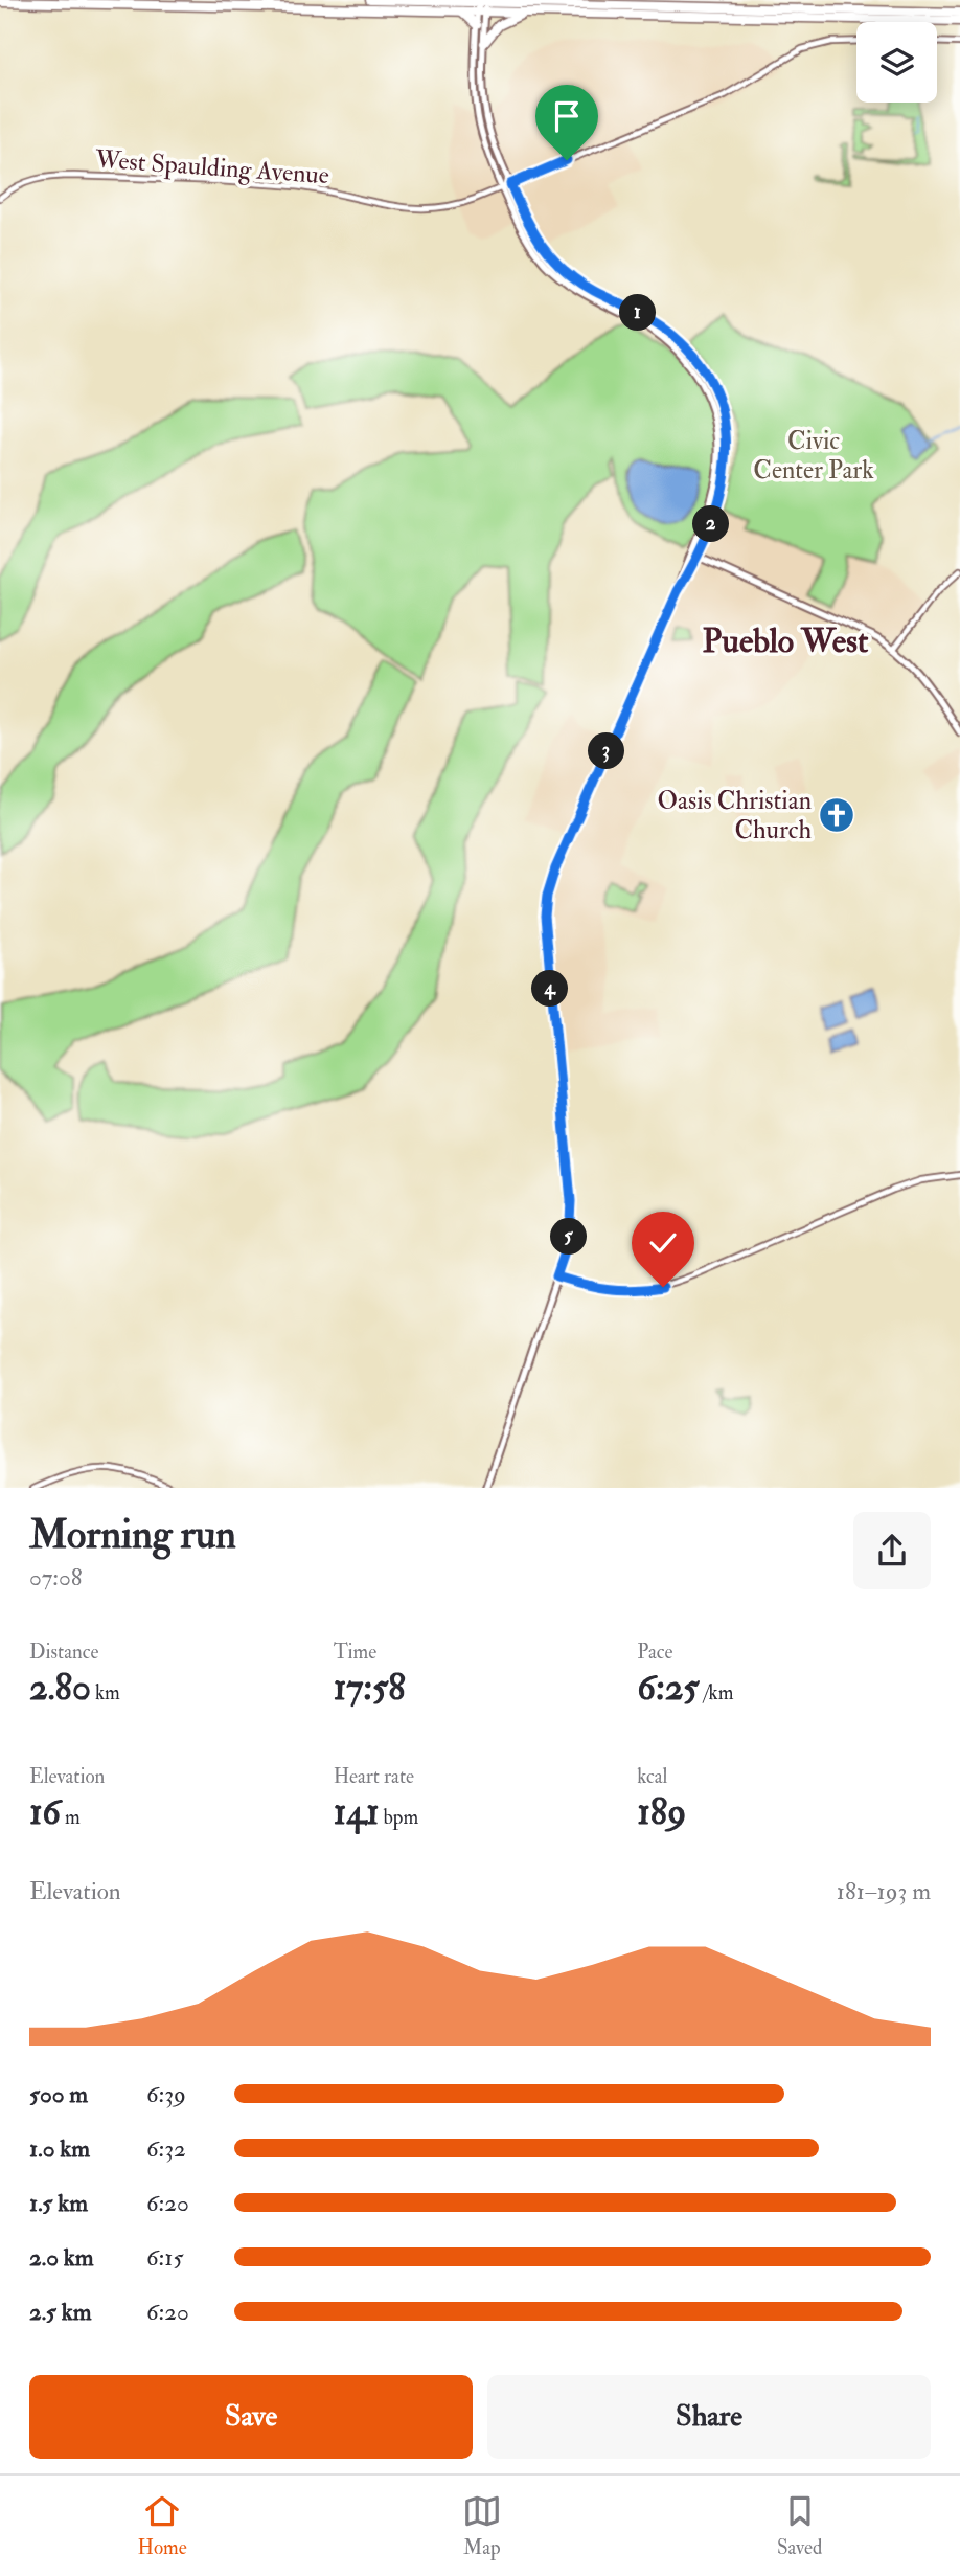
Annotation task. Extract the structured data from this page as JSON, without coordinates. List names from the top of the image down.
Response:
{
  "streets": {
    "street": ["West Spaulding Avenue"]
  },
  "districts": ["Pueblo West"],
  "parks": ["Civic Center Park"],
  "places": {
    "church": ["Oasis Christian Church"]
  },
  "page": {
    "pins": [
      "1",
      "2",
      "3",
      "4",
      "5"
    ],
    "heading": ["Morning run", "07:08"],
    "stats": [
      ["Distance", "2.80 km"],
      ["Time", "17:58"],
      ["Pace", "6:25 /km"],
      ["Elevation", "16 m"],
      ["Heart rate", "141 bpm"],
      ["kcal", "189"]
    ],
    "chart": ["Elevation", "181–193 m"],
    "list": [
      {
        "name": "500 m",
        "note": "6:39"
      },
      {
        "name": "1.0 km",
        "note": "6:32"
      },
      {
        "name": "1.5 km",
        "note": "6:20"
      },
      {
        "name": "2.0 km",
        "note": "6:15"
      },
      {
        "name": "2.5 km",
        "note": "6:20"
      }
    ],
    "buttons": ["Save", "Share"],
    "tabs": ["Home", "Map", "Saved"]
  }
}
